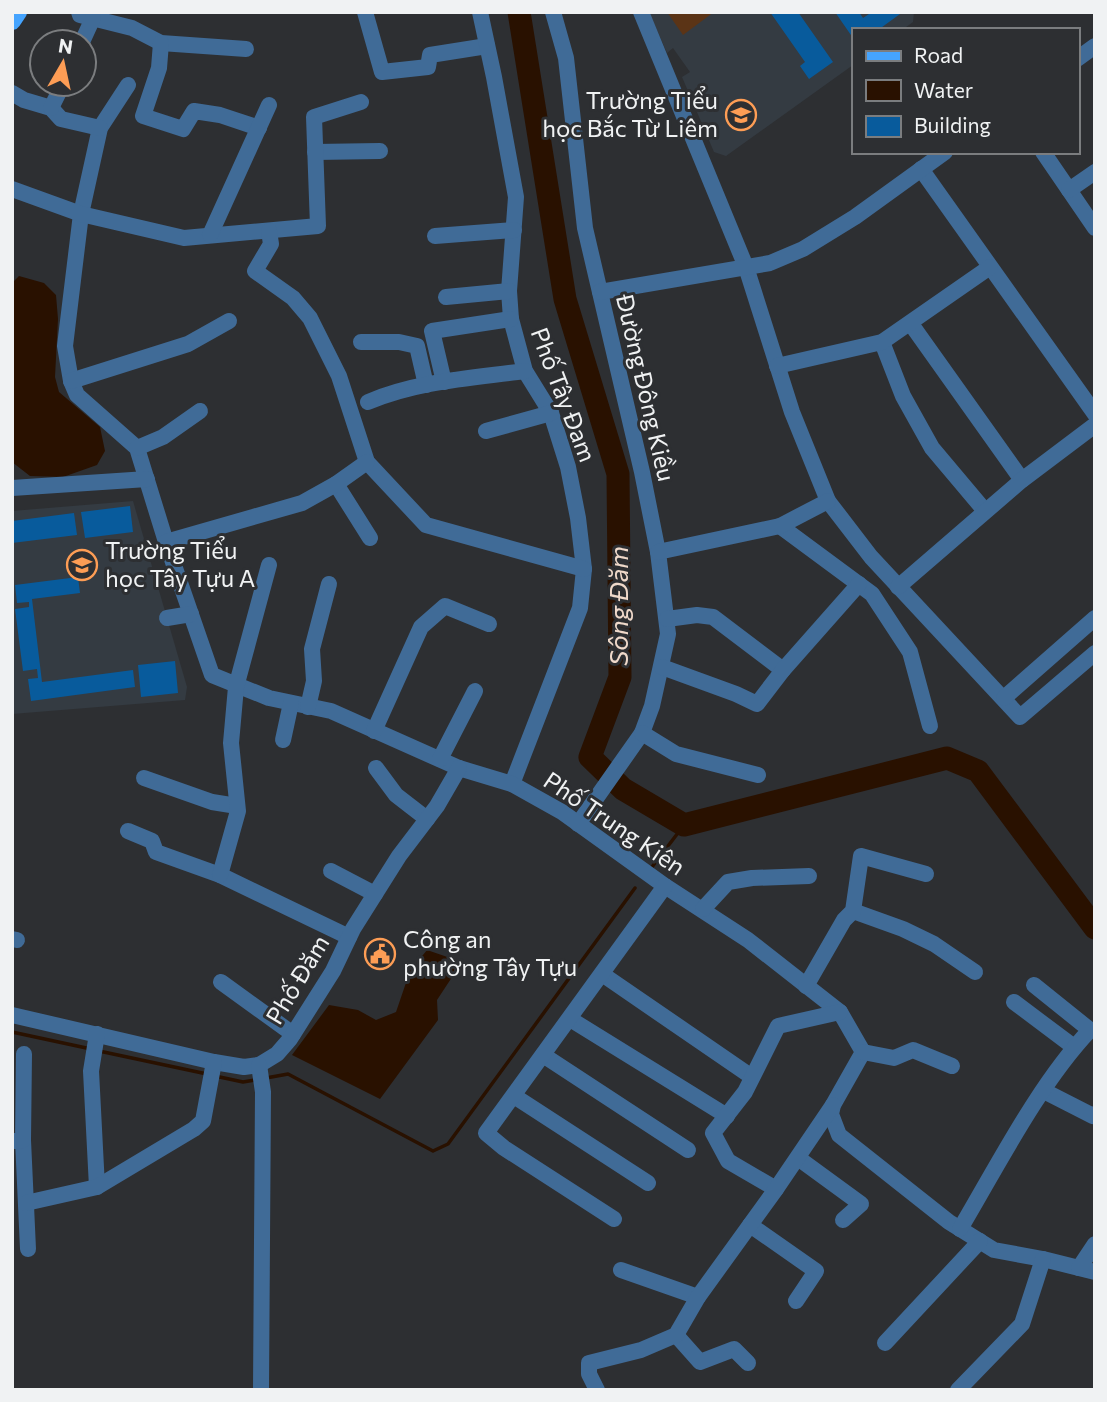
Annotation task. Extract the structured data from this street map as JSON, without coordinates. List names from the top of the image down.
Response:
{
  "streets": {
    "street": [
      "Đường Đông Kiều",
      "Phố Tây Đam",
      "Phố Trung Kiên",
      "Phố Đăm"
    ]
  },
  "crossings": [
    ["Đường Đông Kiều", "Phố Trung Kiên"],
    ["Phố Tây Đam", "Phố Trung Kiên"],
    ["Phố Trung Kiên", "Phố Đăm"]
  ],
  "water": ["Sông Đăm"],
  "places": {
    "school or university": ["Trường Tiểu học Bắc Từ Liêm", "Trường Tiểu học Tây Tựu A"],
    "public building": ["Công an phường Tây Tựu"]
  },
  "legend": ["Road", "Water", "Building"],
  "north": "top"
}
